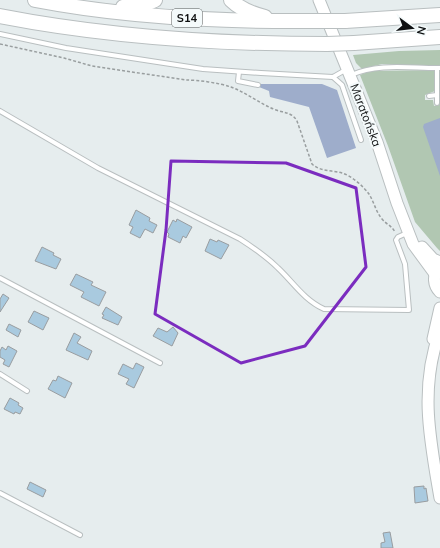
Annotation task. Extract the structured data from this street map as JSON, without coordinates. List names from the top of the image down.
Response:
{
  "streets": {
    "highway": ["S14"],
    "main road": ["Maratońska"]
  },
  "north": "right"
}
